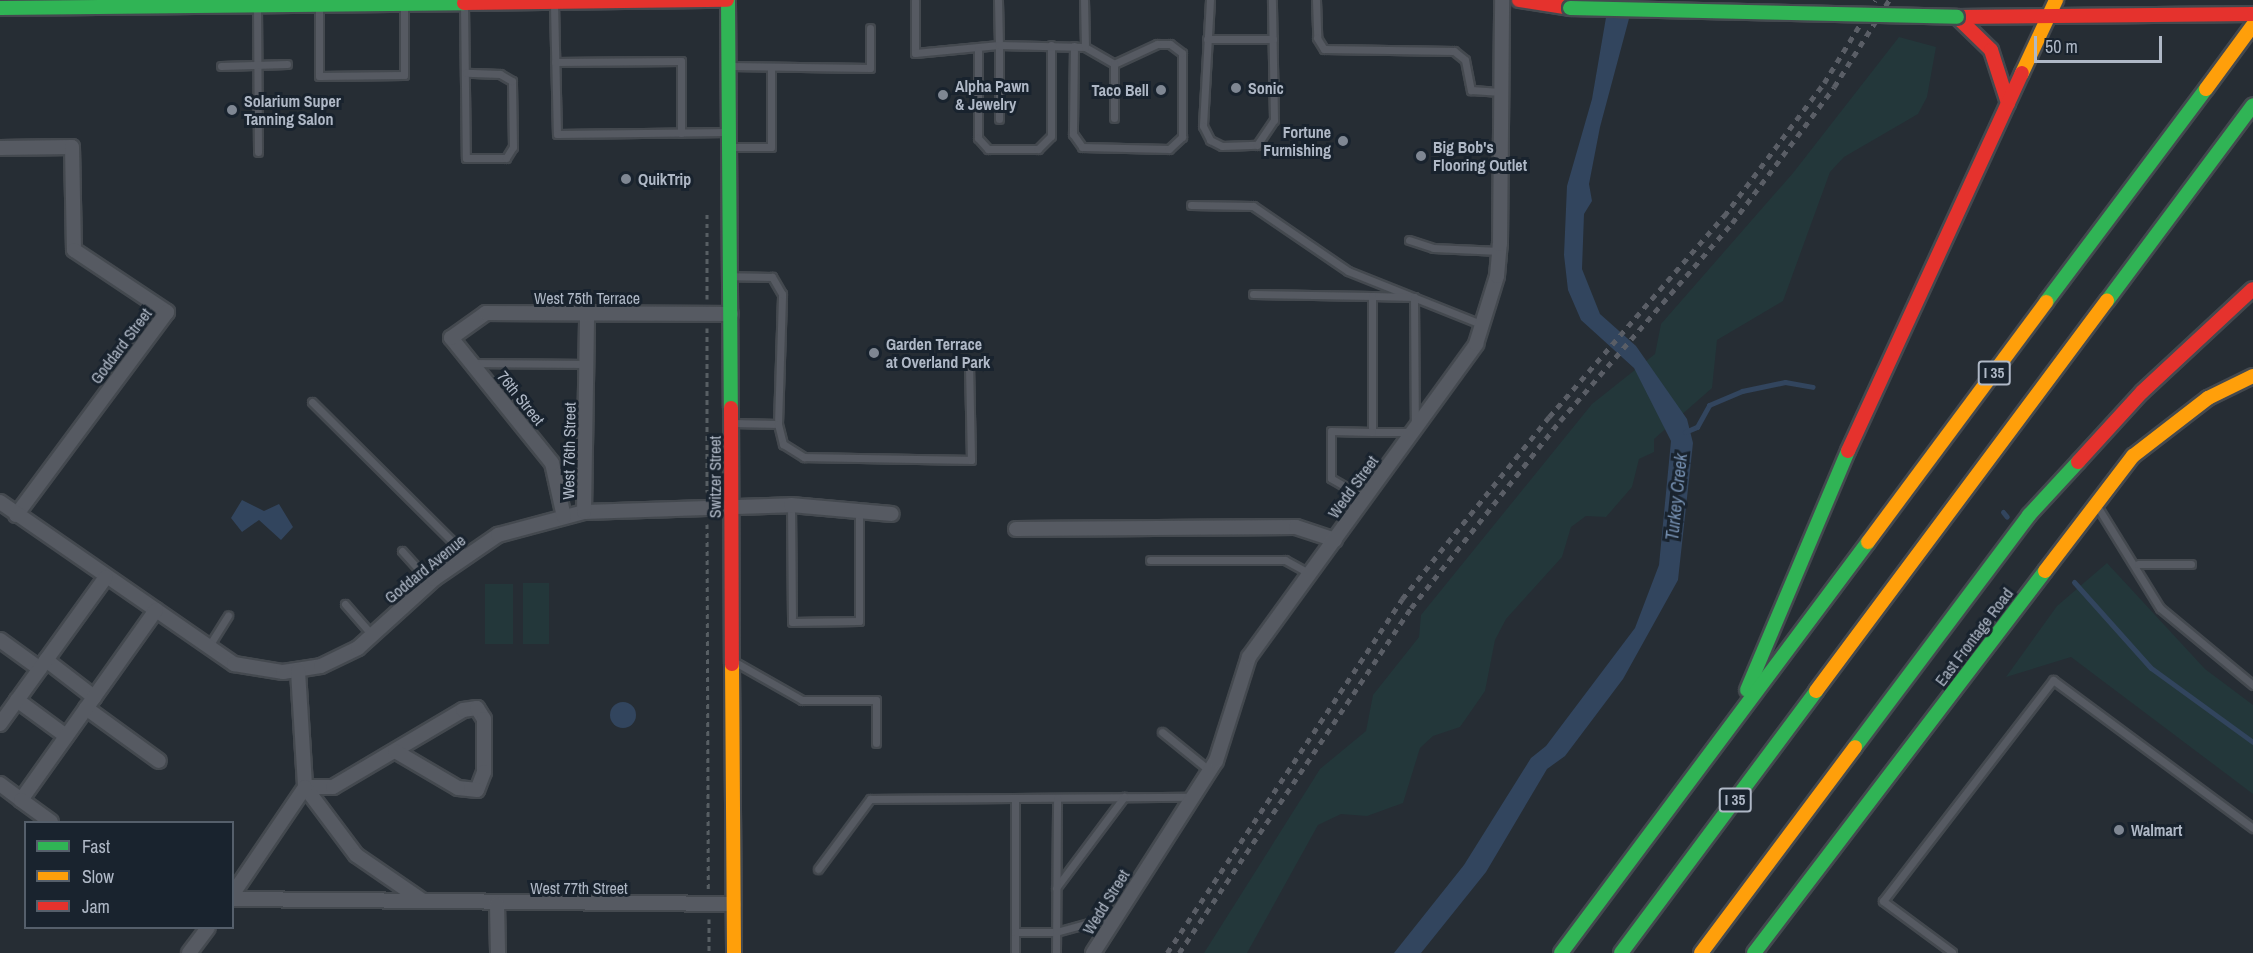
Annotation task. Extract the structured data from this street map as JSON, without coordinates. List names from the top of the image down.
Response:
{
  "streets": {
    "main road": ["I 35", "Switzer Street", "East Frontage Road"],
    "street": [
      "West 75th Terrace",
      "Goddard Street",
      "76th Street",
      "West 76th Street",
      "Wedd Street",
      "Goddard Avenue",
      "West 77th Street"
    ]
  },
  "crossings": [
    ["West 75th Terrace", "76th Street"],
    ["West 75th Terrace", "West 76th Street"],
    ["West 75th Terrace", "Switzer Street"],
    ["76th Street", "Goddard Avenue"],
    ["West 76th Street", "Switzer Street"],
    ["West 76th Street", "Goddard Avenue"],
    ["Switzer Street", "West 77th Street"]
  ],
  "water": ["Turkey Creek"],
  "places": [
    "Sonic",
    "Taco Bell",
    "Alpha Pawn & Jewelry",
    "Solarium Super Tanning Salon",
    "Fortune Furnishing",
    "Big Bob's Flooring Outlet",
    "QuikTrip",
    "Garden Terrace at Overland Park",
    "Walmart"
  ],
  "legend": ["Fast", "Slow", "Jam"],
  "scale_bar": "50 m"
}
